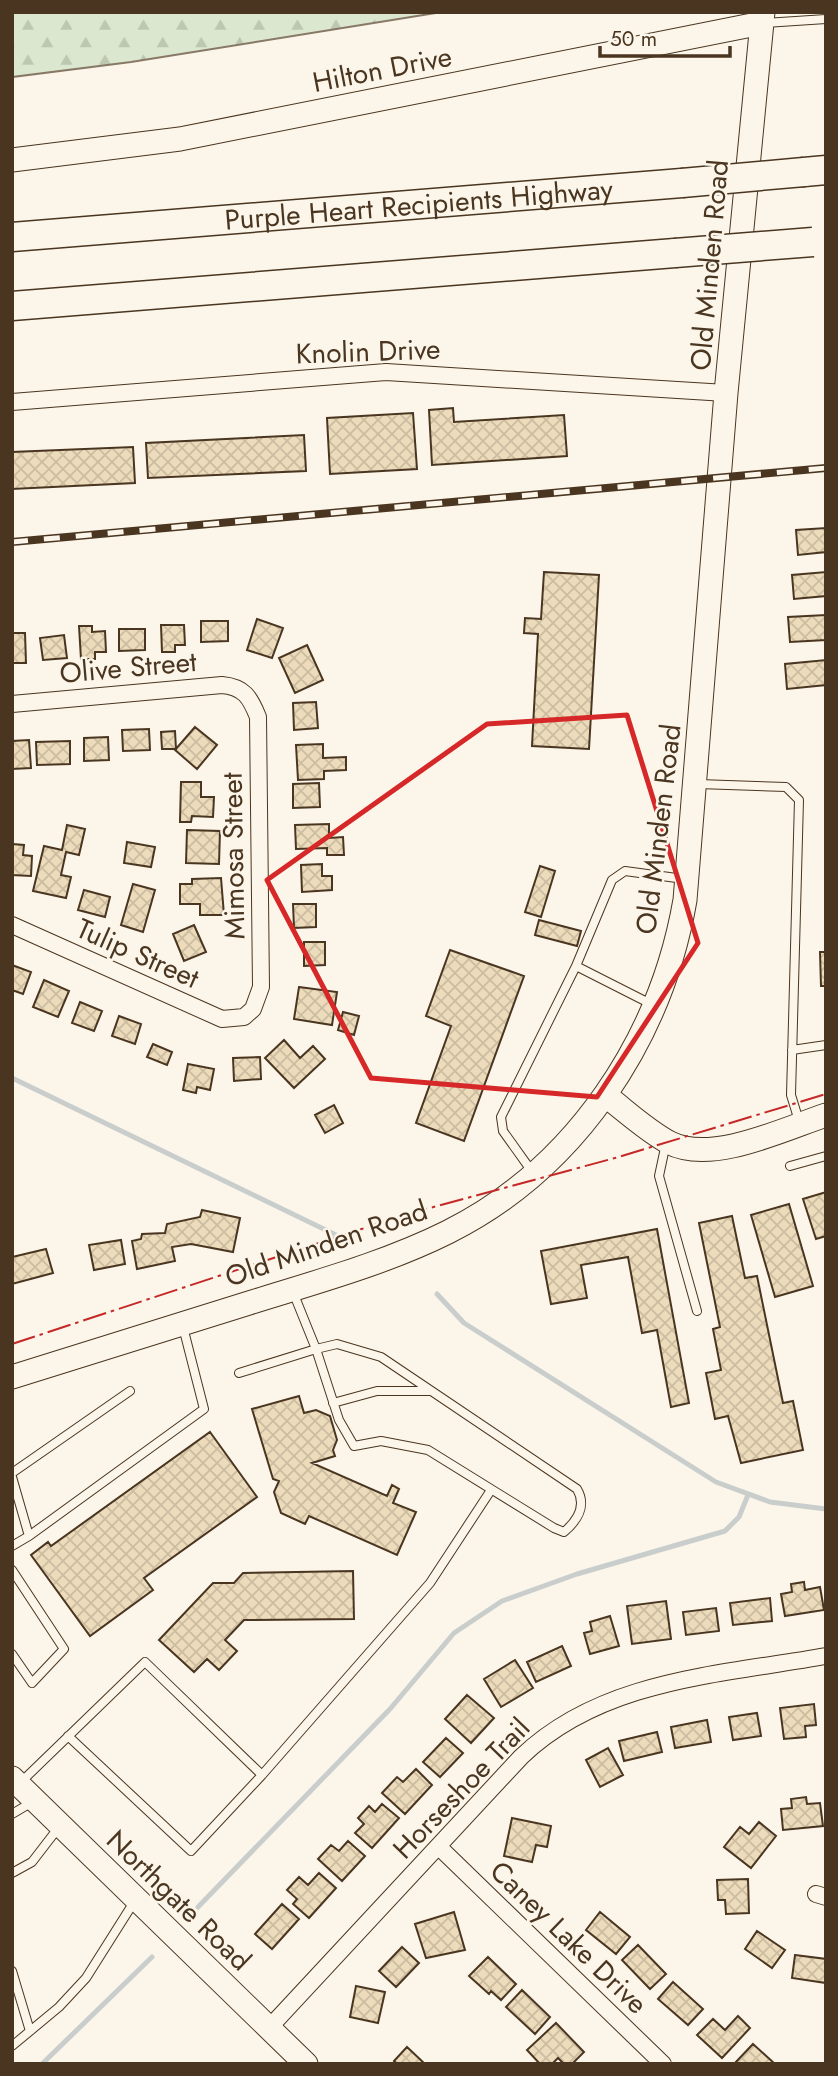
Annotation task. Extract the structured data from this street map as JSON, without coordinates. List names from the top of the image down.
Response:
{
  "streets": {
    "highway": ["Purple Heart Recipients Highway"],
    "main road": ["Hilton Drive", "Old Minden Road", "Northgate Road"],
    "street": [
      "Knolin Drive",
      "Olive Street",
      "Mimosa Street",
      "Tulip Street",
      "Horseshoe Trail",
      "Caney Lake Drive"
    ]
  },
  "crossings": [
    ["Hilton Drive", "Old Minden Road"],
    ["Old Minden Road", "Knolin Drive"],
    ["Olive Street", "Mimosa Street"],
    ["Mimosa Street", "Tulip Street"],
    ["Horseshoe Trail", "Northgate Road"],
    ["Horseshoe Trail", "Caney Lake Drive"]
  ],
  "scale_bar": "50 m"
}
